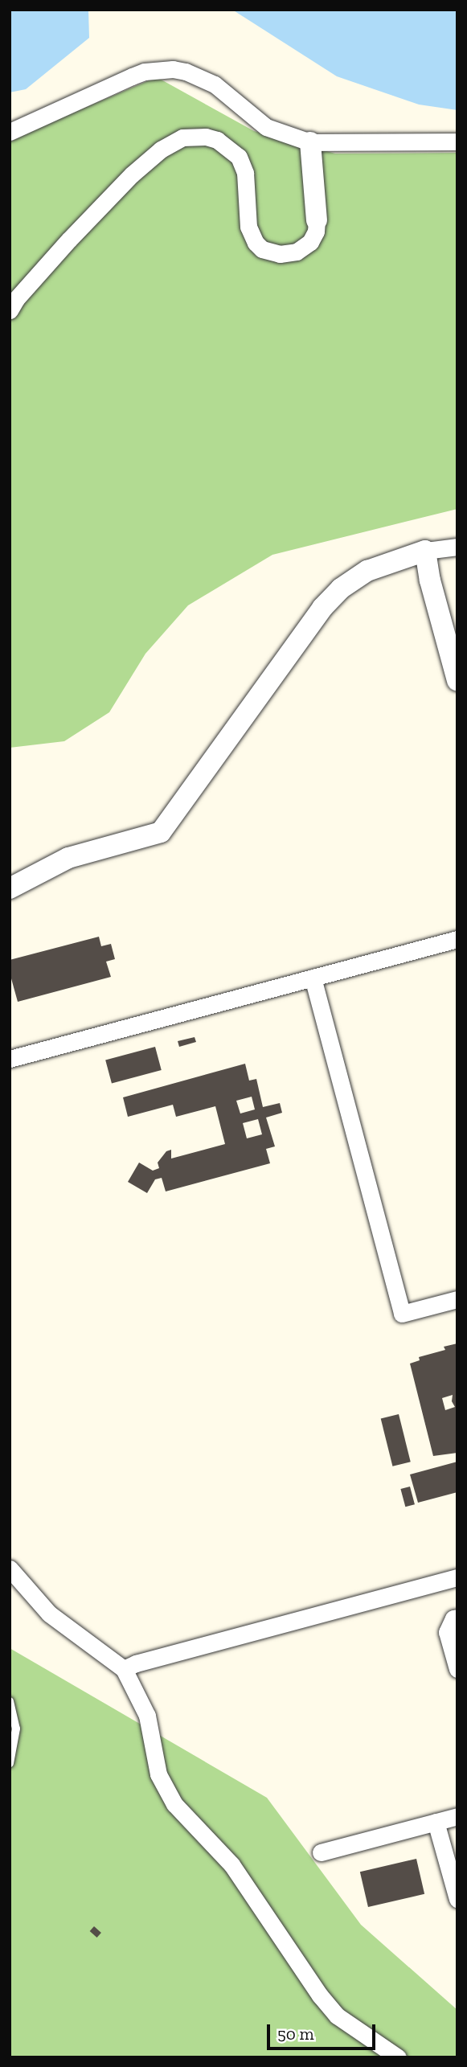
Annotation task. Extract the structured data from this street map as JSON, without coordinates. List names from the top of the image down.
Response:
{
  "scale_bar": "50 m"
}
